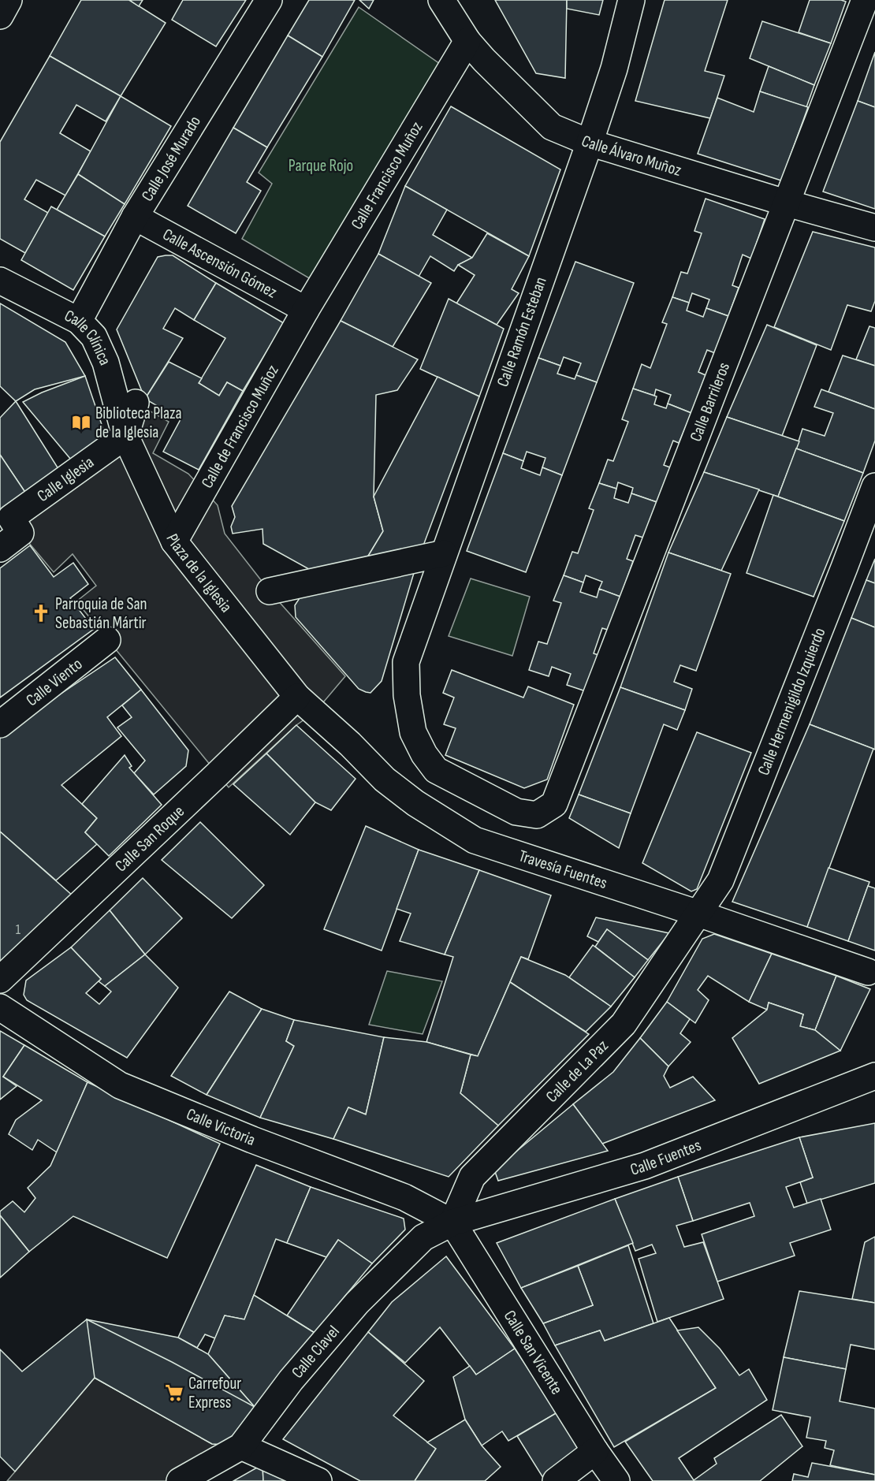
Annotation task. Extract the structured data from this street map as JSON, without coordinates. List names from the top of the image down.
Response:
{
  "streets": {
    "street": [
      "Calle Álvaro Muñoz",
      "Calle José Murado",
      "Calle Francisco Muñoz",
      "Calle Ascensión Gómez",
      "Calle Ramón Esteban",
      "Calle Clínica",
      "Calle Barrileros",
      "Calle de Francisco Muñoz",
      "Calle Iglesia",
      "Plaza de la Iglesia",
      "Calle Viento",
      "Calle Hermenigildo Izquierdo",
      "Calle San Roque",
      "Travesía Fuentes",
      "Calle de La Paz",
      "Calle Victoria",
      "Calle Fuentes",
      "Calle Clavel",
      "Calle San Vicente"
    ]
  },
  "crossings": [
    ["Calle Álvaro Muñoz", "Calle Francisco Muñoz"],
    ["Calle Álvaro Muñoz", "Calle Ramón Esteban"],
    ["Calle Álvaro Muñoz", "Calle Barrileros"],
    ["Calle José Murado", "Calle Ascensión Gómez"],
    ["Calle José Murado", "Calle Clínica"],
    ["Calle Francisco Muñoz", "Calle Ascensión Gómez"],
    ["Calle Francisco Muñoz", "Calle de Francisco Muñoz"],
    ["Calle Ascensión Gómez", "Calle de Francisco Muñoz"],
    ["Calle Ramón Esteban", "Calle Barrileros"],
    ["Calle Clínica", "Calle Iglesia"],
    ["Calle Clínica", "Plaza de la Iglesia"],
    ["Calle de Francisco Muñoz", "Plaza de la Iglesia"],
    ["Calle Iglesia", "Plaza de la Iglesia"],
    ["Plaza de la Iglesia", "Calle San Roque"],
    ["Plaza de la Iglesia", "Travesía Fuentes"],
    ["Calle Hermenigildo Izquierdo", "Travesía Fuentes"],
    ["Calle Hermenigildo Izquierdo", "Calle de La Paz"],
    ["Calle San Roque", "Travesía Fuentes"],
    ["Travesía Fuentes", "Calle de La Paz"],
    ["Calle de La Paz", "Calle Victoria"],
    ["Calle de La Paz", "Calle Fuentes"],
    ["Calle de La Paz", "Calle Clavel"],
    ["Calle de La Paz", "Calle San Vicente"],
    ["Calle Victoria", "Calle Fuentes"],
    ["Calle Victoria", "Calle Clavel"],
    ["Calle Victoria", "Calle San Vicente"],
    ["Calle Fuentes", "Calle Clavel"],
    ["Calle Fuentes", "Calle San Vicente"],
    ["Calle Clavel", "Calle San Vicente"]
  ],
  "parks": ["Parque Rojo"],
  "places": {
    "library": ["Biblioteca Plaza de la Iglesia"],
    "church": ["Parroquia de San Sebastián Mártir"],
    "supermarket": ["Carrefour Express"]
  },
  "house_numbers": ["1"]
}
